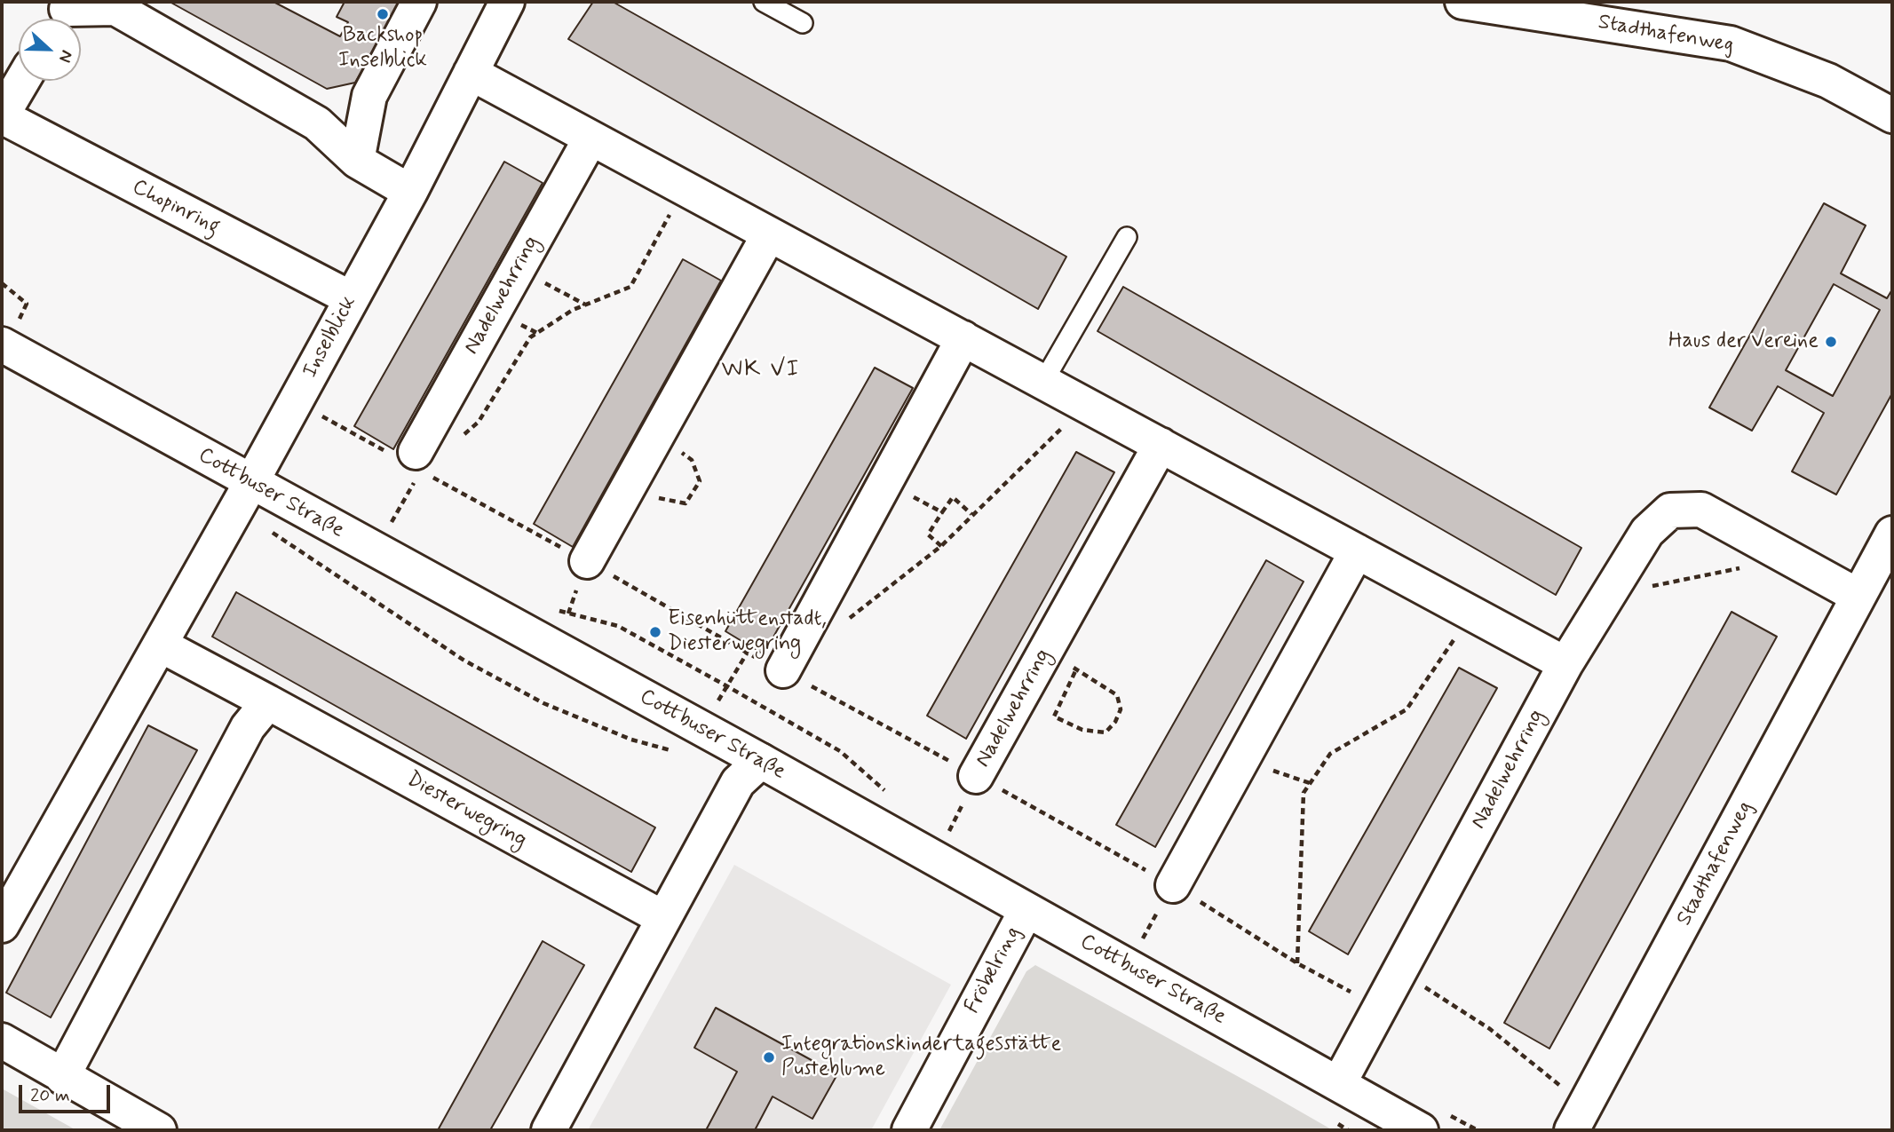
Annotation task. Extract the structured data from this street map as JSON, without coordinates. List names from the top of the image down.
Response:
{
  "streets": {
    "street": [
      "Stadthafenweg",
      "Chopinring",
      "Nadelwehrring",
      "Inselblick",
      "Cottbuser Straße",
      "Diesterwegring",
      "Fröbelring"
    ]
  },
  "crossings": [
    ["Chopinring", "Inselblick"],
    ["Nadelwehrring", "Cottbuser Straße"],
    ["Inselblick", "Cottbuser Straße"],
    ["Cottbuser Straße", "Fröbelring"]
  ],
  "districts": ["WK VI"],
  "places": [
    "Backshop Inselblick",
    "Haus der Vereine",
    "Eisenhüttenstadt, Diesterwegring",
    "Integrationskindertagesstätte Pusteblume"
  ],
  "scale_bar": "20 m",
  "north": "right"
}
